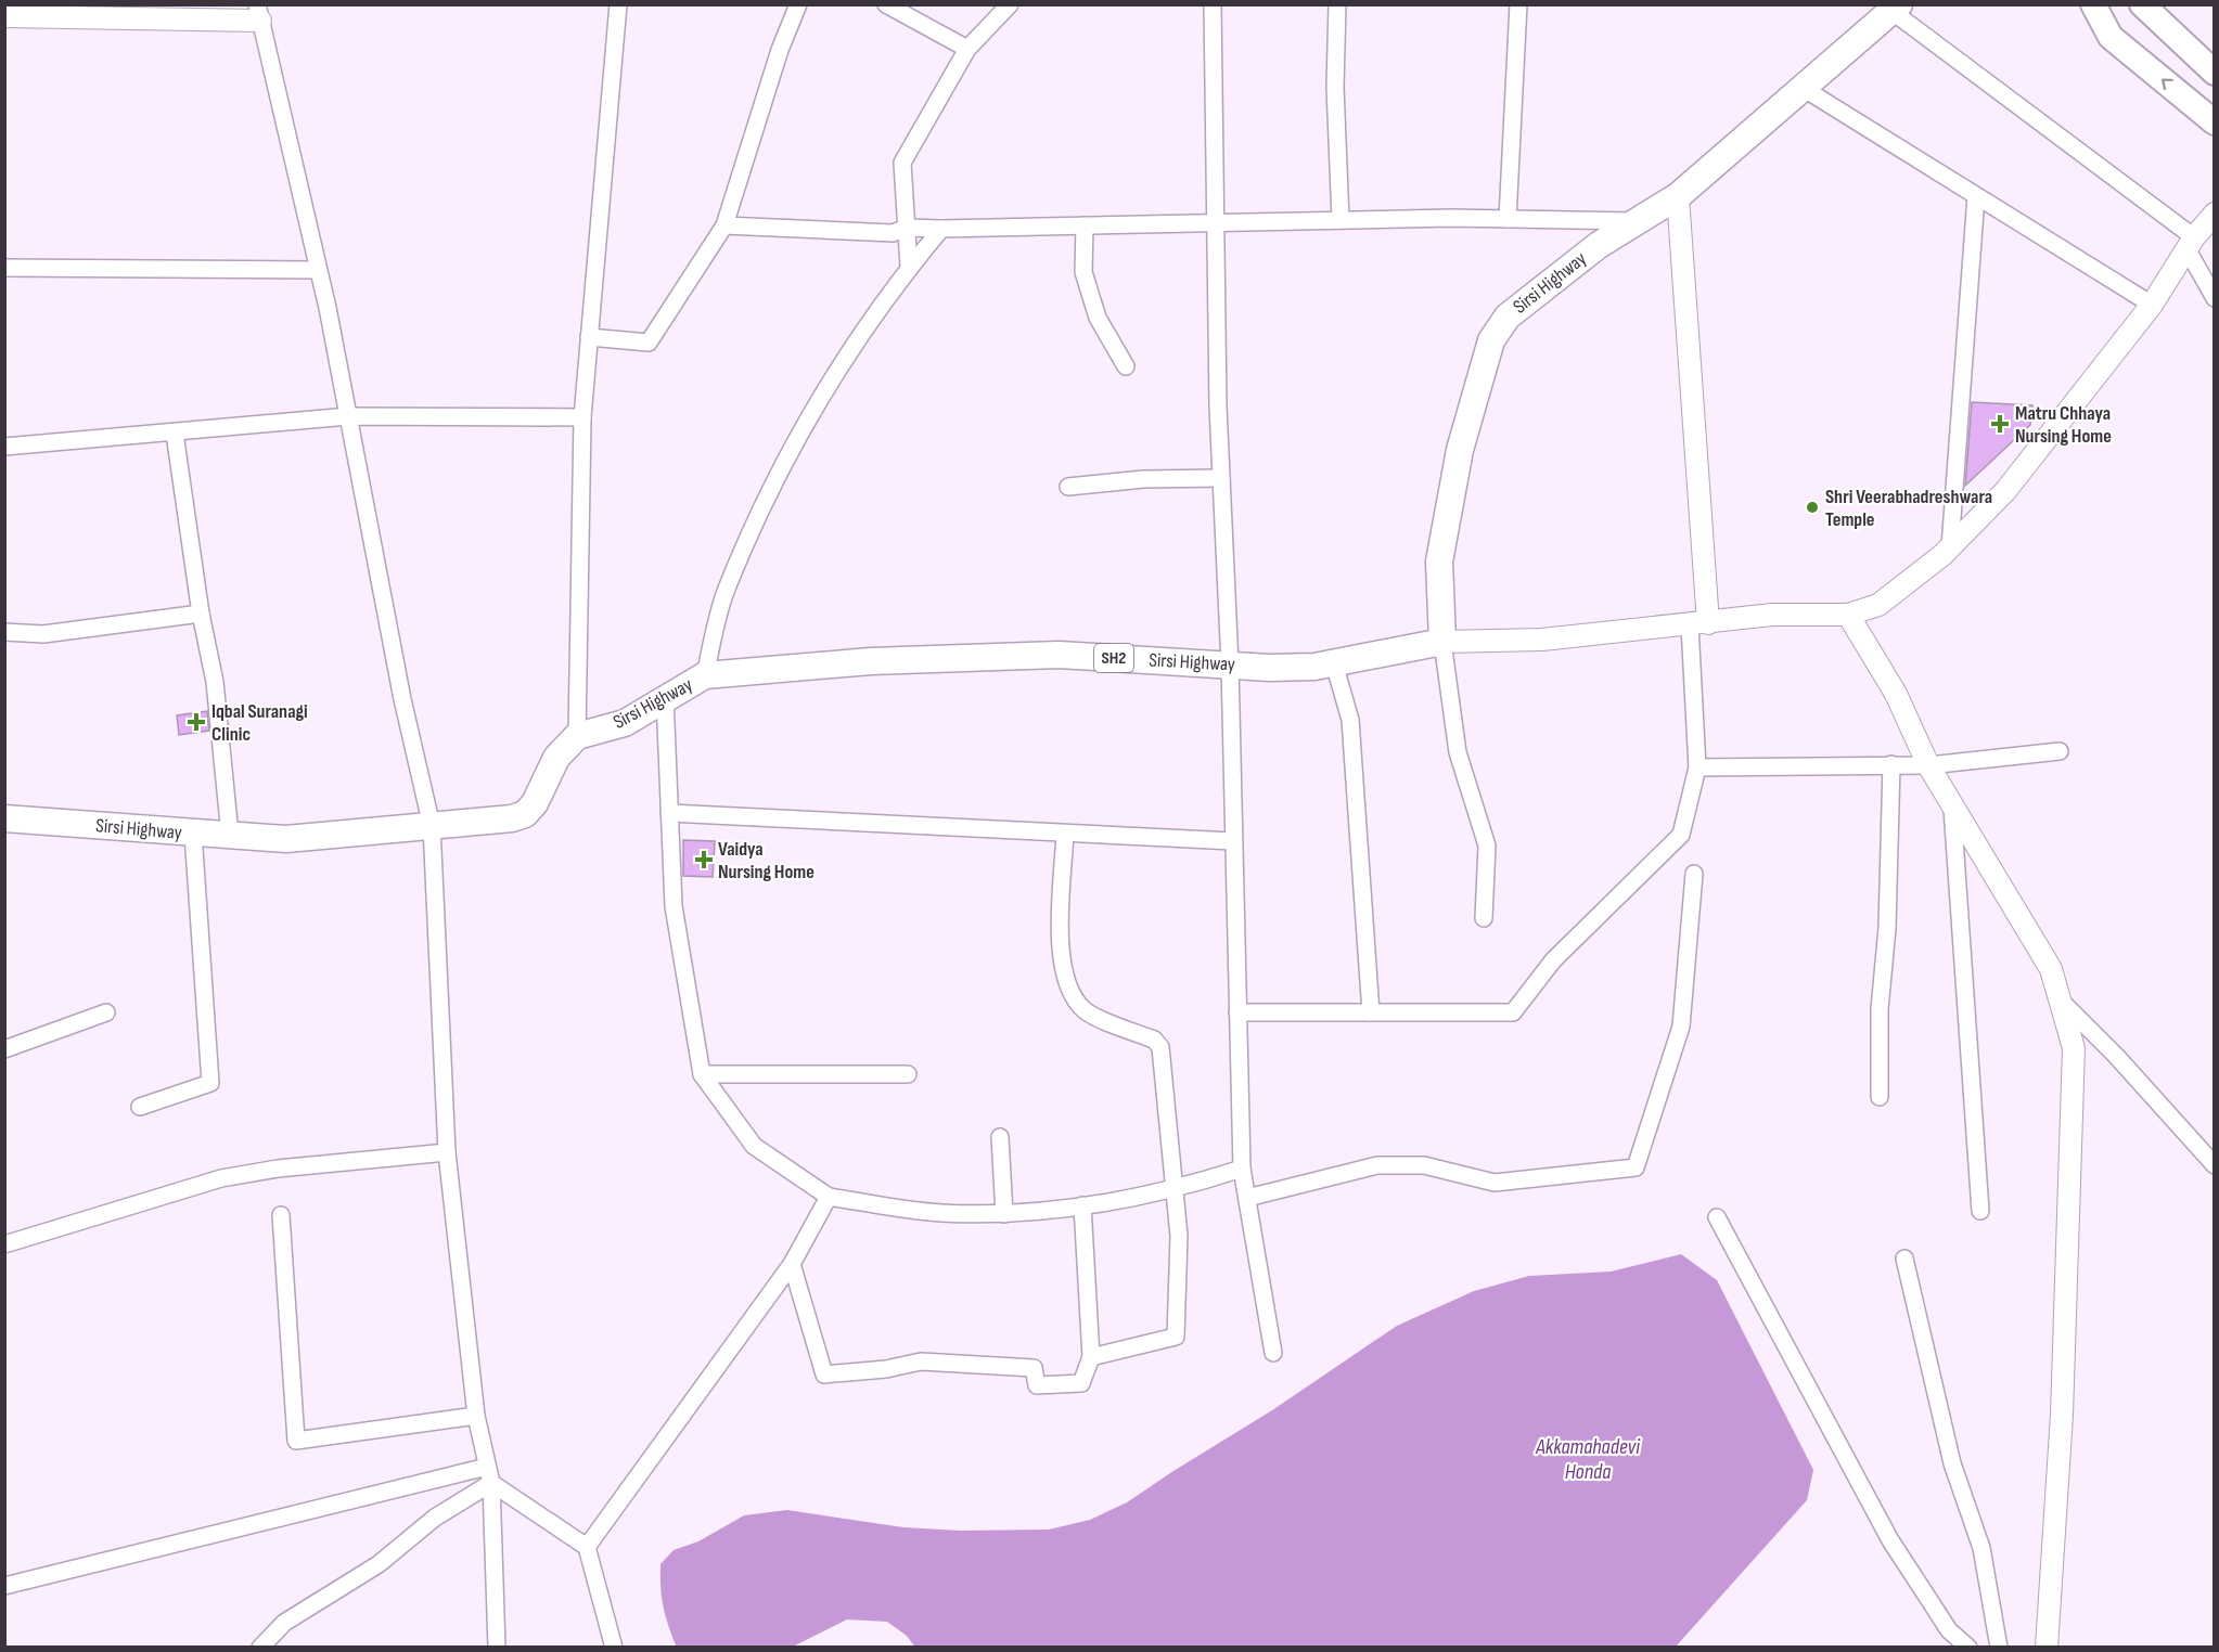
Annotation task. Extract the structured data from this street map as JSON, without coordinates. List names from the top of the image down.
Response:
{
  "streets": {
    "main road": ["Sirsi Highway", "SH2"]
  },
  "water": ["Akkamahadevi Honda"],
  "places": {
    "health": ["Matru Chhaya Nursing Home", "Iqbal Suranagi Clinic", "Vaidya Nursing Home"],
    "other": ["Shri Veerabhadreshwara Temple"]
  }
}
